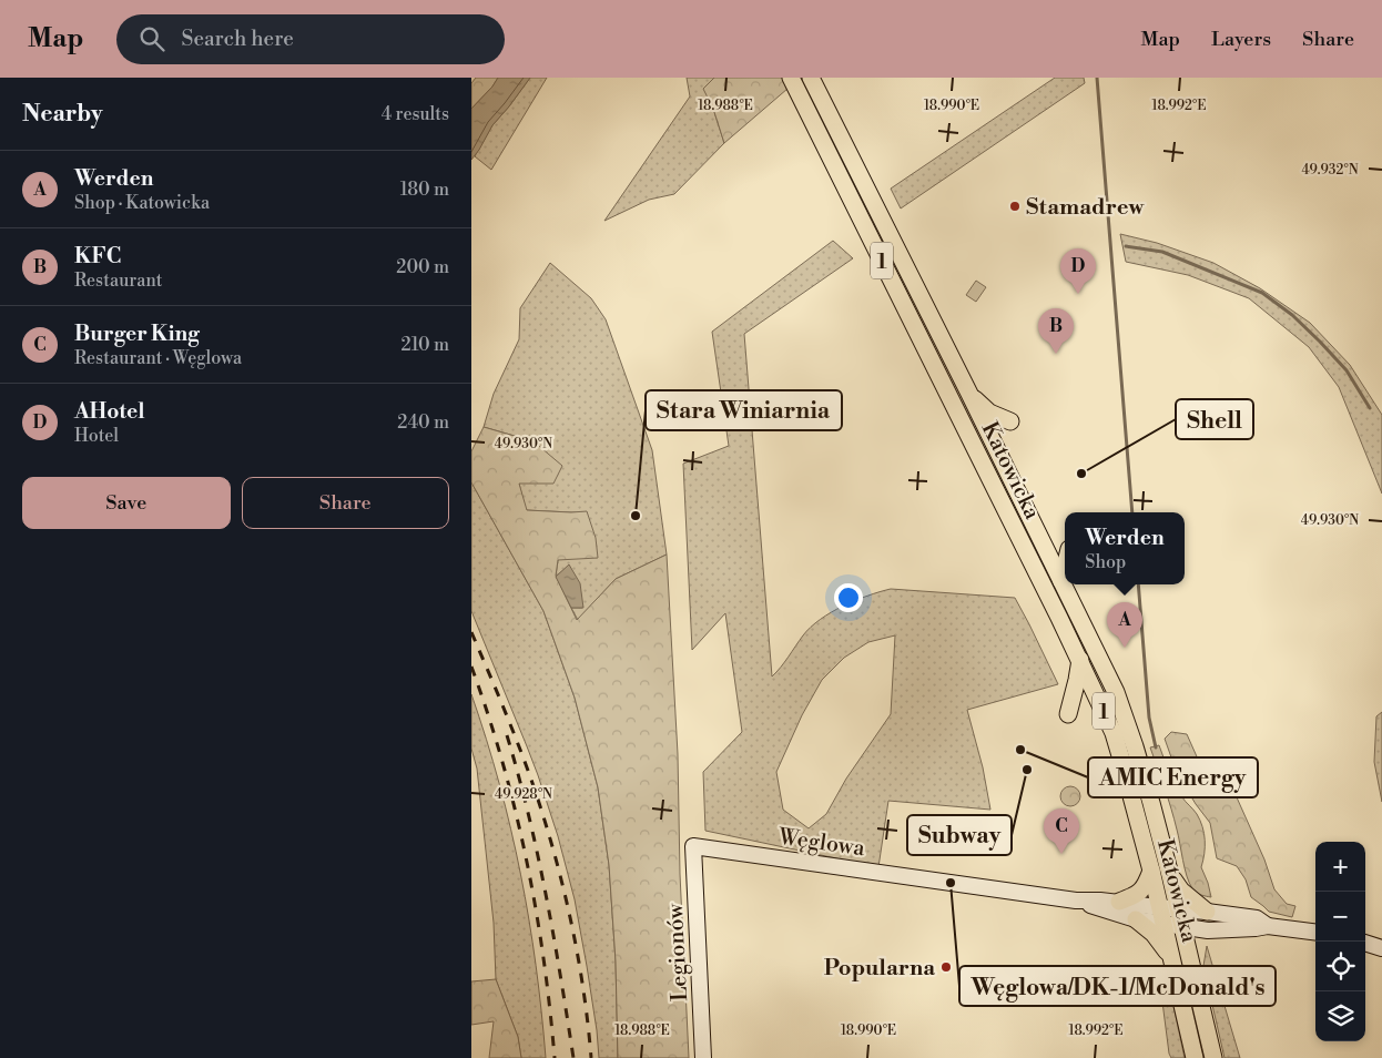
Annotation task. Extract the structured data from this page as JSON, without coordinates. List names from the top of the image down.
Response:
{
  "streets": {
    "main road": ["1", "Katowicka"],
    "street": ["Węglowa", "Legionów"]
  },
  "crossings": [
    ["Katowicka", "Węglowa"],
    ["Węglowa", "Legionów"]
  ],
  "places": [
    "Stamadrew",
    "Shell",
    "Stara Winiarnia",
    "AMIC Energy",
    "Subway",
    "Węglowa/DK-1/McDonald's",
    "Popularna"
  ],
  "page": {
    "header": "Map",
    "search": "Search here",
    "nav": ["Map", "Layers", "Share"],
    "heading": ["Nearby", "4 results"],
    "list": [
      {
        "mark": "A",
        "name": "Werden",
        "note": "Shop · Katowicka",
        "value": "180 m"
      },
      {
        "mark": "B",
        "name": "KFC",
        "note": "Restaurant",
        "value": "200 m"
      },
      {
        "mark": "C",
        "name": "Burger King",
        "note": "Restaurant · Węglowa",
        "value": "210 m"
      },
      {
        "mark": "D",
        "name": "AHotel",
        "note": "Hotel",
        "value": "240 m"
      }
    ],
    "pins": [
      "D",
      "B",
      "A",
      "C"
    ],
    "buttons": ["Save", "Share"],
    "popup": ["Werden", "Shop"],
    "map_buttons": ["+", "−"]
  },
  "coordinates": [
    "18.988°E",
    "18.990°E",
    "18.992°E",
    "49.932°N",
    "49.930°N",
    "49.928°N"
  ]
}
